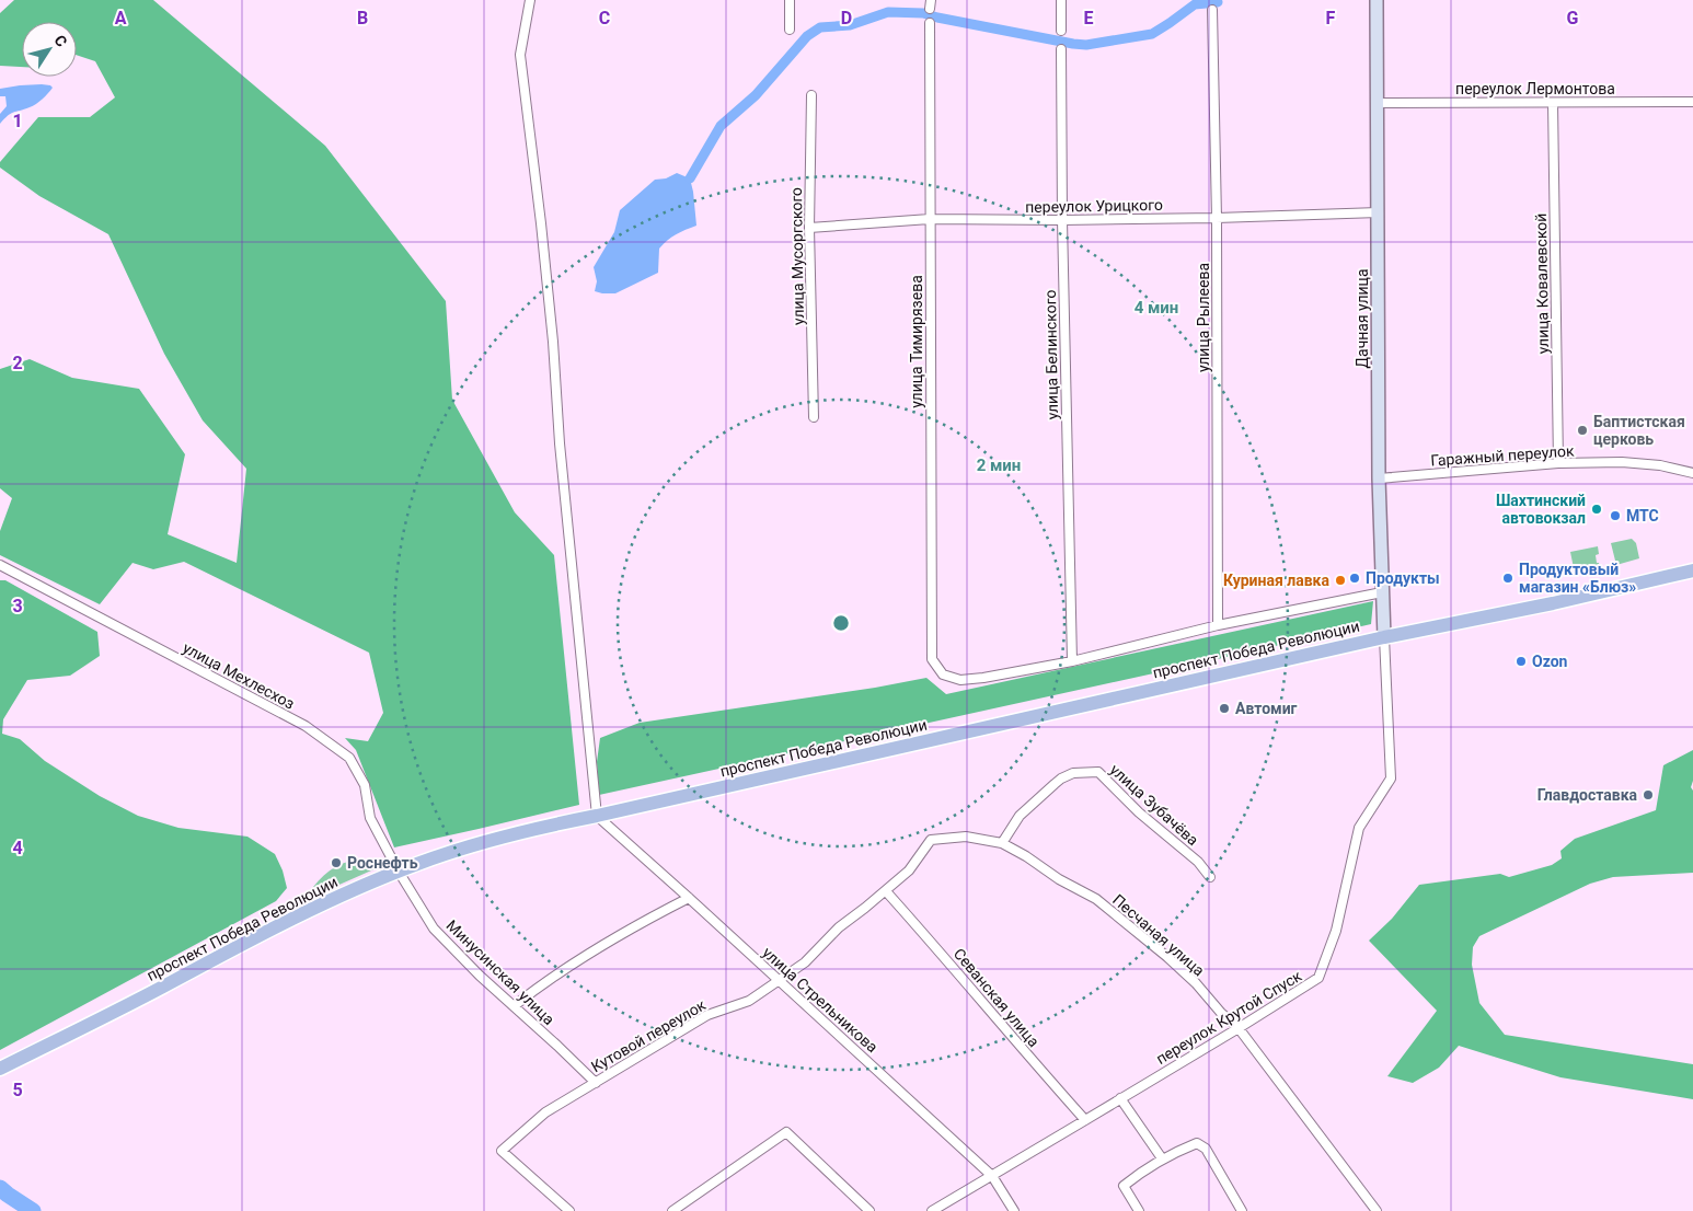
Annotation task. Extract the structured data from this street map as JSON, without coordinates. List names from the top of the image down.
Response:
{
  "streets": {
    "main road": ["проспект Победа Революции"],
    "street": [
      "переулок Лермонтова",
      "переулок Урицкого",
      "улица Мусоргского",
      "улица Ковалевской",
      "улица Рылеева",
      "Дачная улица",
      "улица Тимирязева",
      "улица Белинского",
      "Гаражный переулок",
      "улица Мехлесхоз",
      "улица Зубачёва",
      "Песчаная улица",
      "Минусинская улица",
      "Севанская улица",
      "улица Стрельникова",
      "переулок Крутой Спуск",
      "Кутовой переулок"
    ]
  },
  "crossings": [
    ["переулок Лермонтова", "улица Ковалевской"],
    ["переулок Лермонтова", "Дачная улица"],
    ["переулок Урицкого", "улица Мусоргского"],
    ["переулок Урицкого", "улица Рылеева"],
    ["переулок Урицкого", "Дачная улица"],
    ["переулок Урицкого", "улица Тимирязева"],
    ["переулок Урицкого", "улица Белинского"],
    ["улица Ковалевской", "Гаражный переулок"],
    ["Дачная улица", "Гаражный переулок"],
    ["Дачная улица", "проспект Победа Революции"],
    ["Дачная улица", "переулок Крутой Спуск"],
    ["улица Тимирязева", "улица Белинского"],
    ["проспект Победа Революции", "улица Мехлесхоз"],
    ["проспект Победа Революции", "Минусинская улица"],
    ["проспект Победа Революции", "улица Стрельникова"],
    ["проспект Победа Революции", "переулок Крутой Спуск"],
    ["улица Мехлесхоз", "Минусинская улица"],
    ["улица Зубачёва", "Песчаная улица"],
    ["Песчаная улица", "переулок Крутой Спуск"],
    ["Песчаная улица", "Кутовой переулок"],
    ["Минусинская улица", "Кутовой переулок"],
    ["Севанская улица", "переулок Крутой Спуск"],
    ["Севанская улица", "Кутовой переулок"],
    ["улица Стрельникова", "переулок Крутой Спуск"],
    ["улица Стрельникова", "Кутовой переулок"]
  ],
  "places": [
    "Баптистская церковь",
    "Шахтинский автовокзал",
    "МТС",
    "Продукты",
    "Продуктовый магазин «Блюз»",
    "Куриная лавка",
    "Ozon",
    "Автомиг",
    "Главдоставка",
    "Роснефть"
  ],
  "north": "top right",
  "grid": {
    "columns": [
      "A",
      "B",
      "C",
      "D",
      "E",
      "F",
      "G"
    ],
    "rows": [
      "1",
      "2",
      "3",
      "4",
      "5"
    ]
  },
  "rings": ["4 мин", "2 мин"]
}
